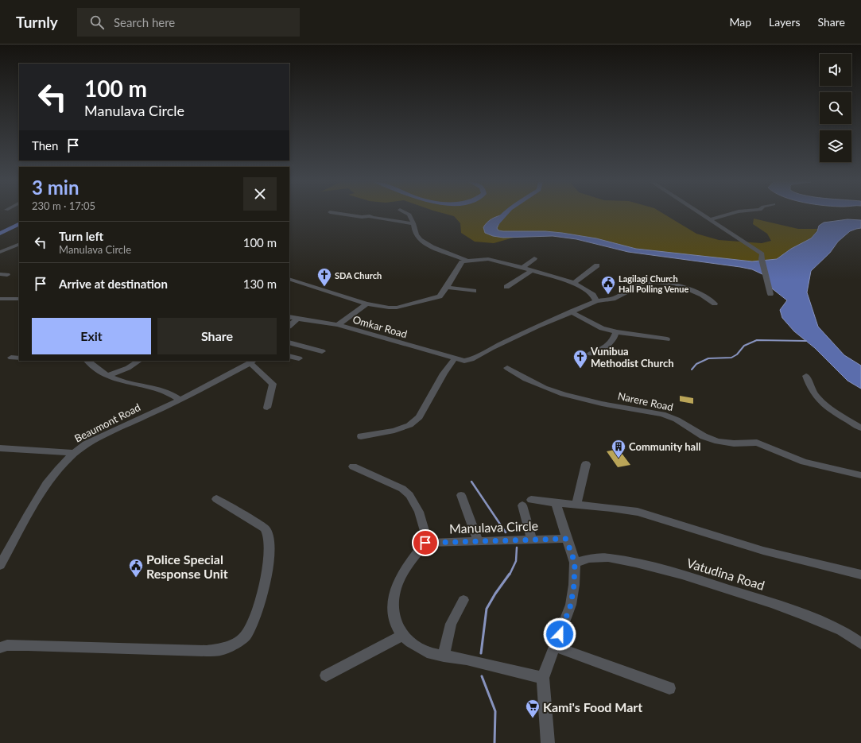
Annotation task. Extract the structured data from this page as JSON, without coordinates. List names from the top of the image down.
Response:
{
  "streets": {
    "street": [
      "Omkar Road",
      "Narere Road",
      "Beaumont Road",
      "Manulava Circle",
      "Vatudina Road"
    ]
  },
  "places": {
    "church": ["SDA Church", "Vunibua Methodist Church"],
    "public building": ["Lagilagi Church Hall Polling Venue", "Police Special Response Unit"],
    "building": ["Community hall"],
    "supermarket": ["Kami's Food Mart"]
  },
  "page": {
    "header": "Turnly",
    "search": "Search here",
    "nav": ["Map", "Layers", "Share"],
    "turn": ["100 m", "Manulava Circle"],
    "then": "Then",
    "heading": ["3 min", "230 m · 17:05"],
    "list": [
      {
        "name": "Turn left",
        "note": "Manulava Circle",
        "value": "100 m"
      },
      {
        "name": "Arrive at destination",
        "value": "130 m"
      }
    ],
    "buttons": ["Exit", "Share"]
  }
}
